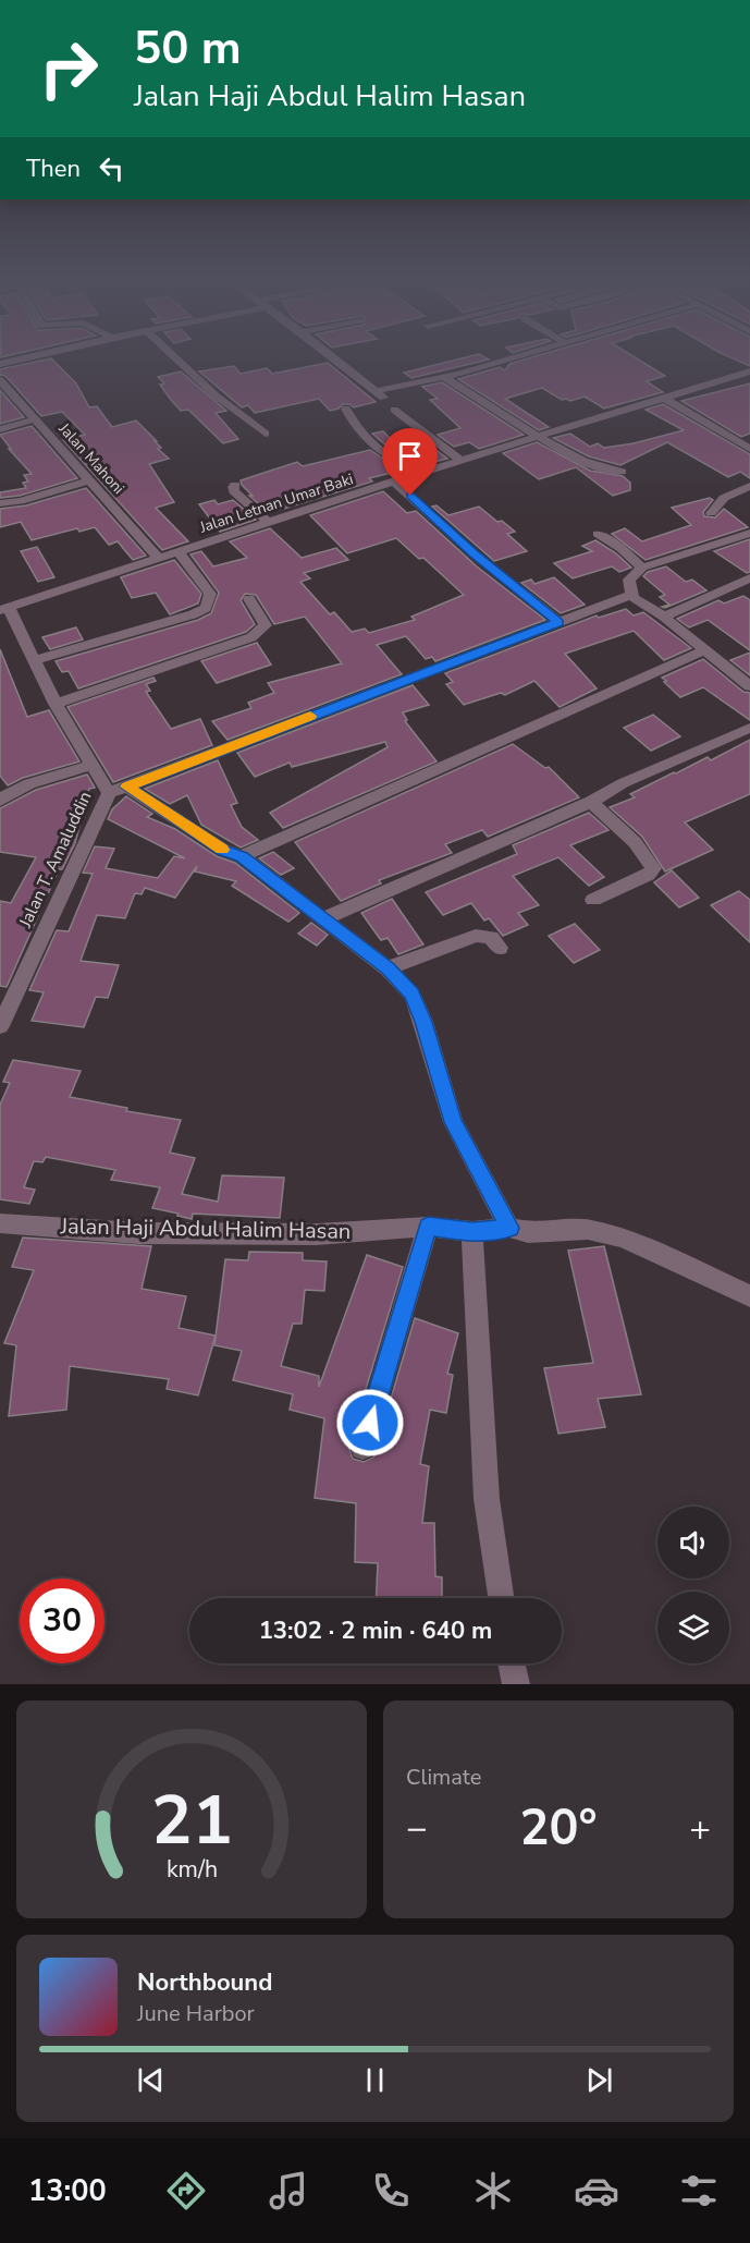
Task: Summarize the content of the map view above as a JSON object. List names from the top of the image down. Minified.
{"streets":{"street":["Jalan Mahoni","Jalan Letnan Umar Baki","Jalan T. Amaluddin","Jalan Haji Abdul Halim Hasan"]},"crossings":[["Jalan Mahoni","Jalan Letnan Umar Baki"],["Jalan Letnan Umar Baki","Jalan T. Amaluddin"]],"page":{"turn":["50 m","Jalan Haji Abdul Halim Hasan"],"then":"Then","limit":"30","trip":"13:02 · 2 min · 640 m","tile":"Climate","heat":["−","20°","+"],"song":["Northbound","June Harbor"],"tabs":"13:00","gauge":["21","km/h"]}}
